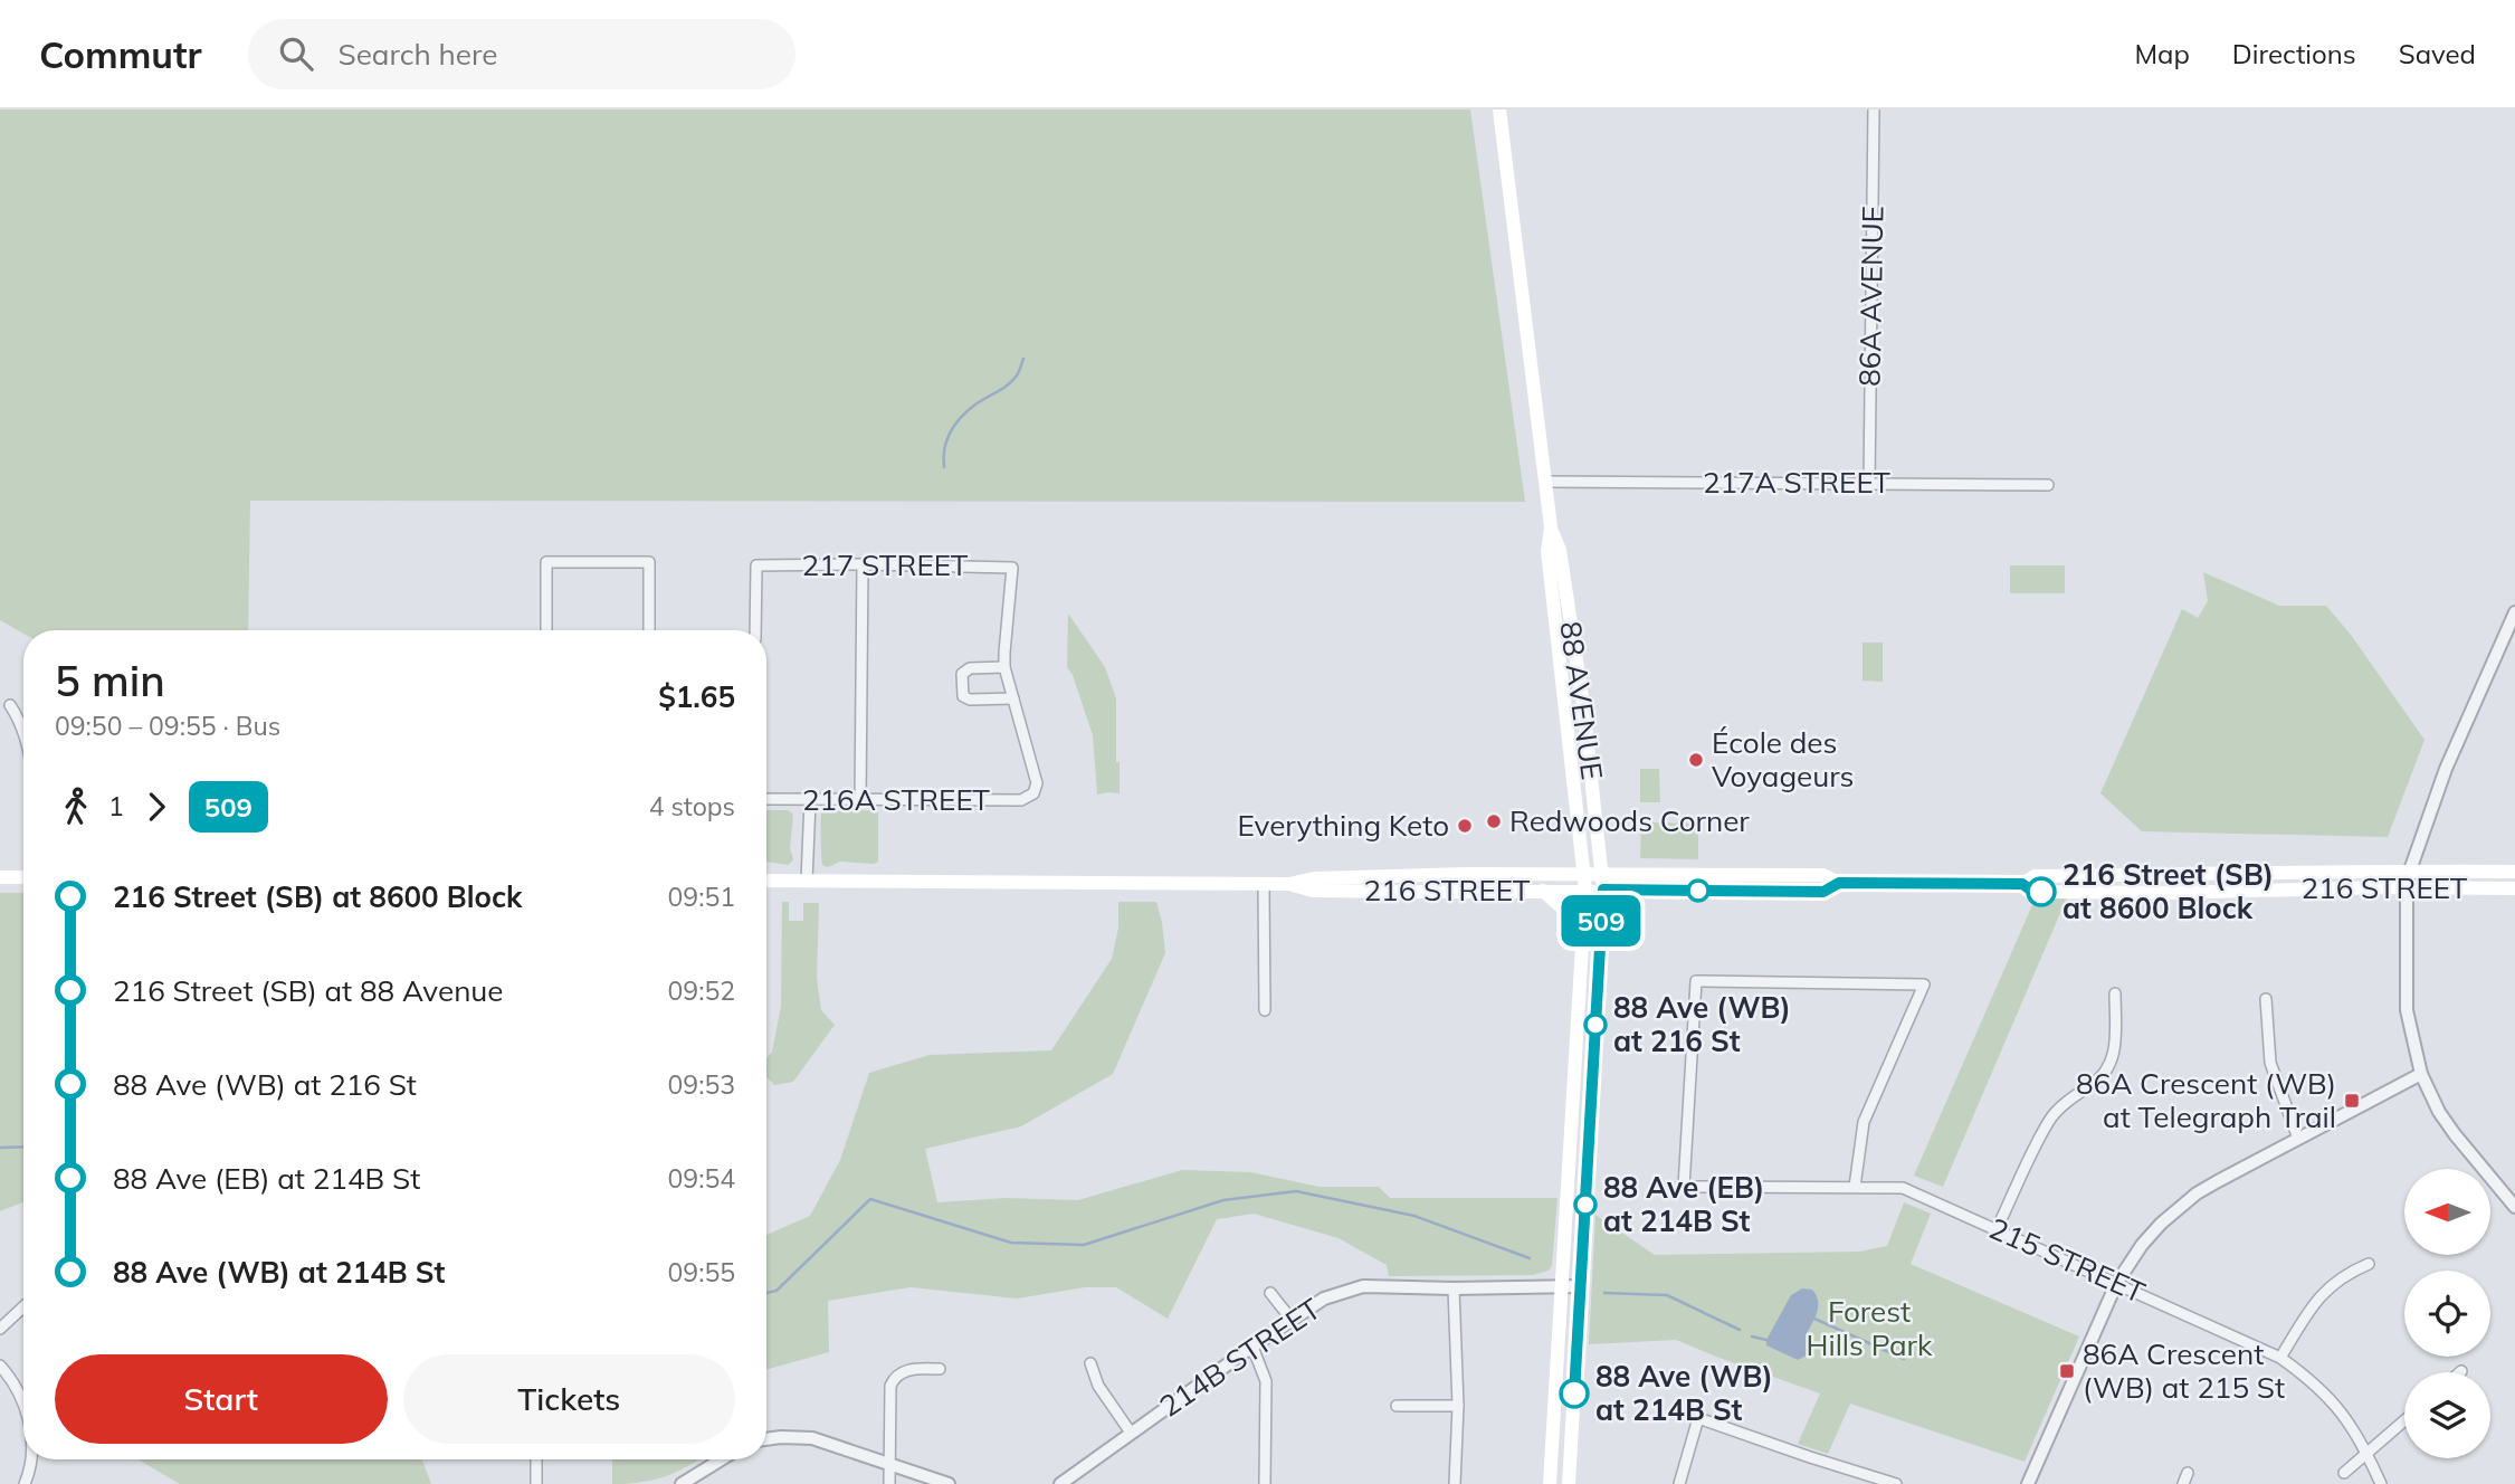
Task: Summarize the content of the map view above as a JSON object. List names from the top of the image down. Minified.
{"streets":{"main road":["88 AVENUE","216 STREET"],"street":["86A AVENUE","217A STREET","217 STREET","216A STREET","215 STREET","214B STREET"]},"crossings":[["86A AVENUE","217A STREET"],["217A STREET","88 AVENUE"],["88 AVENUE","216 STREET"],["88 AVENUE","214B STREET"]],"parks":["Forest Hills Park"],"places":{"other":["École des Voyageurs","Redwoods Corner","Everything Keto","216 Street (SB) at 8600 Block","88 Ave (WB) at 216 St","88 Ave (EB) at 214B St","88 Ave (WB) at 214B St"],"transit":["86A Crescent (WB) at Telegraph Trail","86A Crescent (WB) at 215 St"]},"lines":["bus line 509"],"north":"left","page":{"header":"Commutr","search":"Search here","nav":["Map","Directions","Saved"],"on_map":"509","heading":["5 min","09:50 – 09:55 · Bus","$1.65"],"legs":["1","509","4 stops"],"list":[{"name":"216 Street (SB) at 8600 Block","value":"09:51"},{"name":"216 Street (SB) at 88 Avenue","value":"09:52"},{"name":"88 Ave (WB) at 216 St","value":"09:53"},{"name":"88 Ave (EB) at 214B St","value":"09:54"},{"name":"88 Ave (WB) at 214B St","value":"09:55"}],"buttons":["Start","Tickets"]}}
